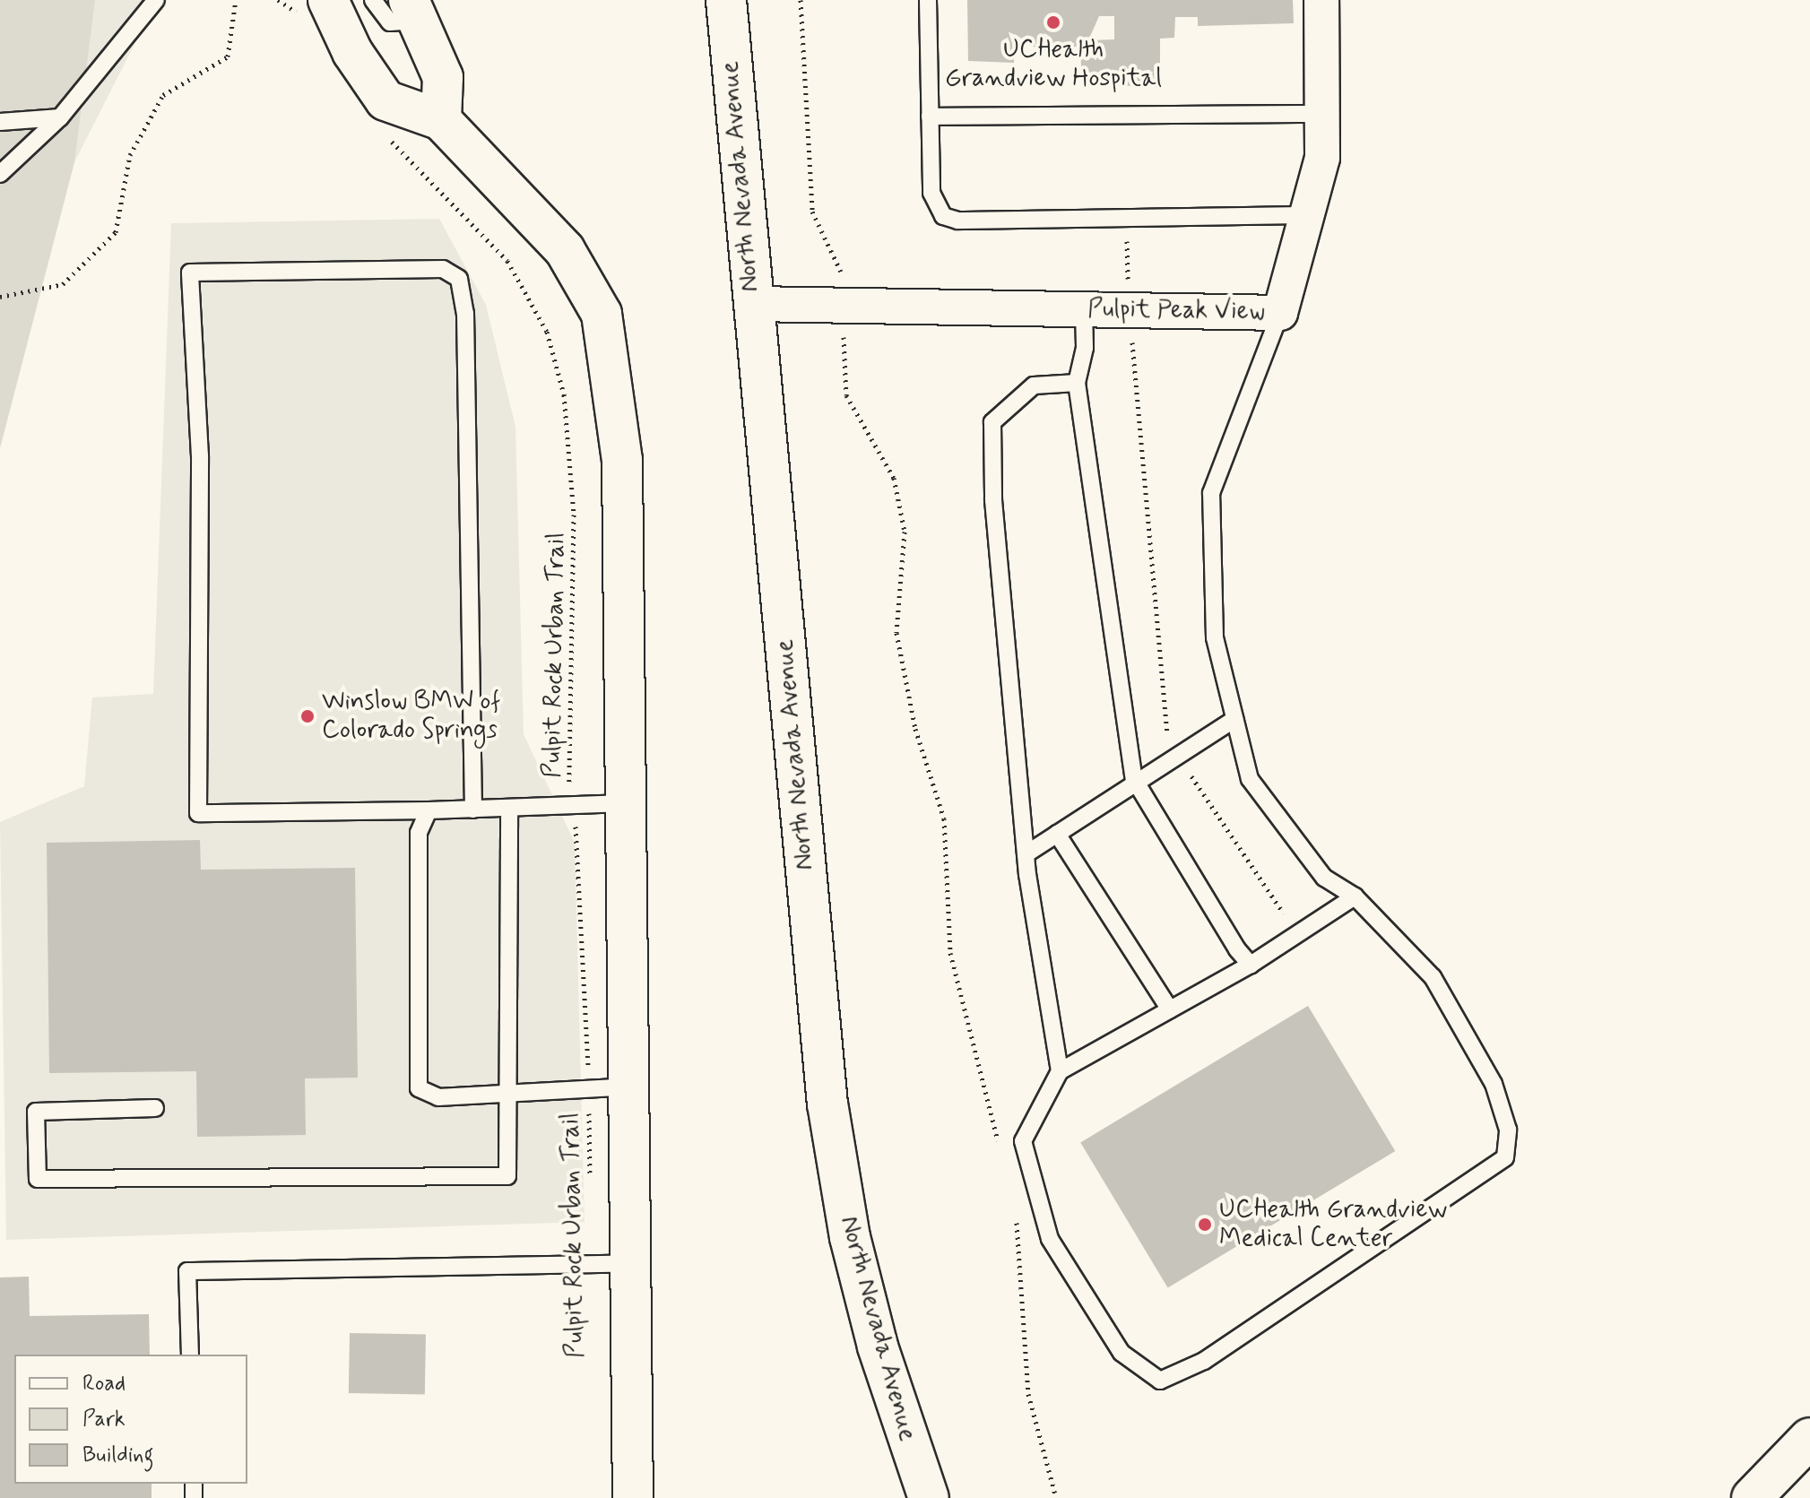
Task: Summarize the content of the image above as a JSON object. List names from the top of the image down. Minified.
{"streets":{"main road":["North Nevada Avenue"],"street":["Pulpit Peak View"],"path":["Pulpit Rock Urban Trail"]},"crossings":[["North Nevada Avenue","Pulpit Peak View"]],"places":["UCHealth Grandview Hospital","Winslow BMW of Colorado Springs","UCHealth Grandview Medical Center"],"legend":["Road","Park","Building"]}
